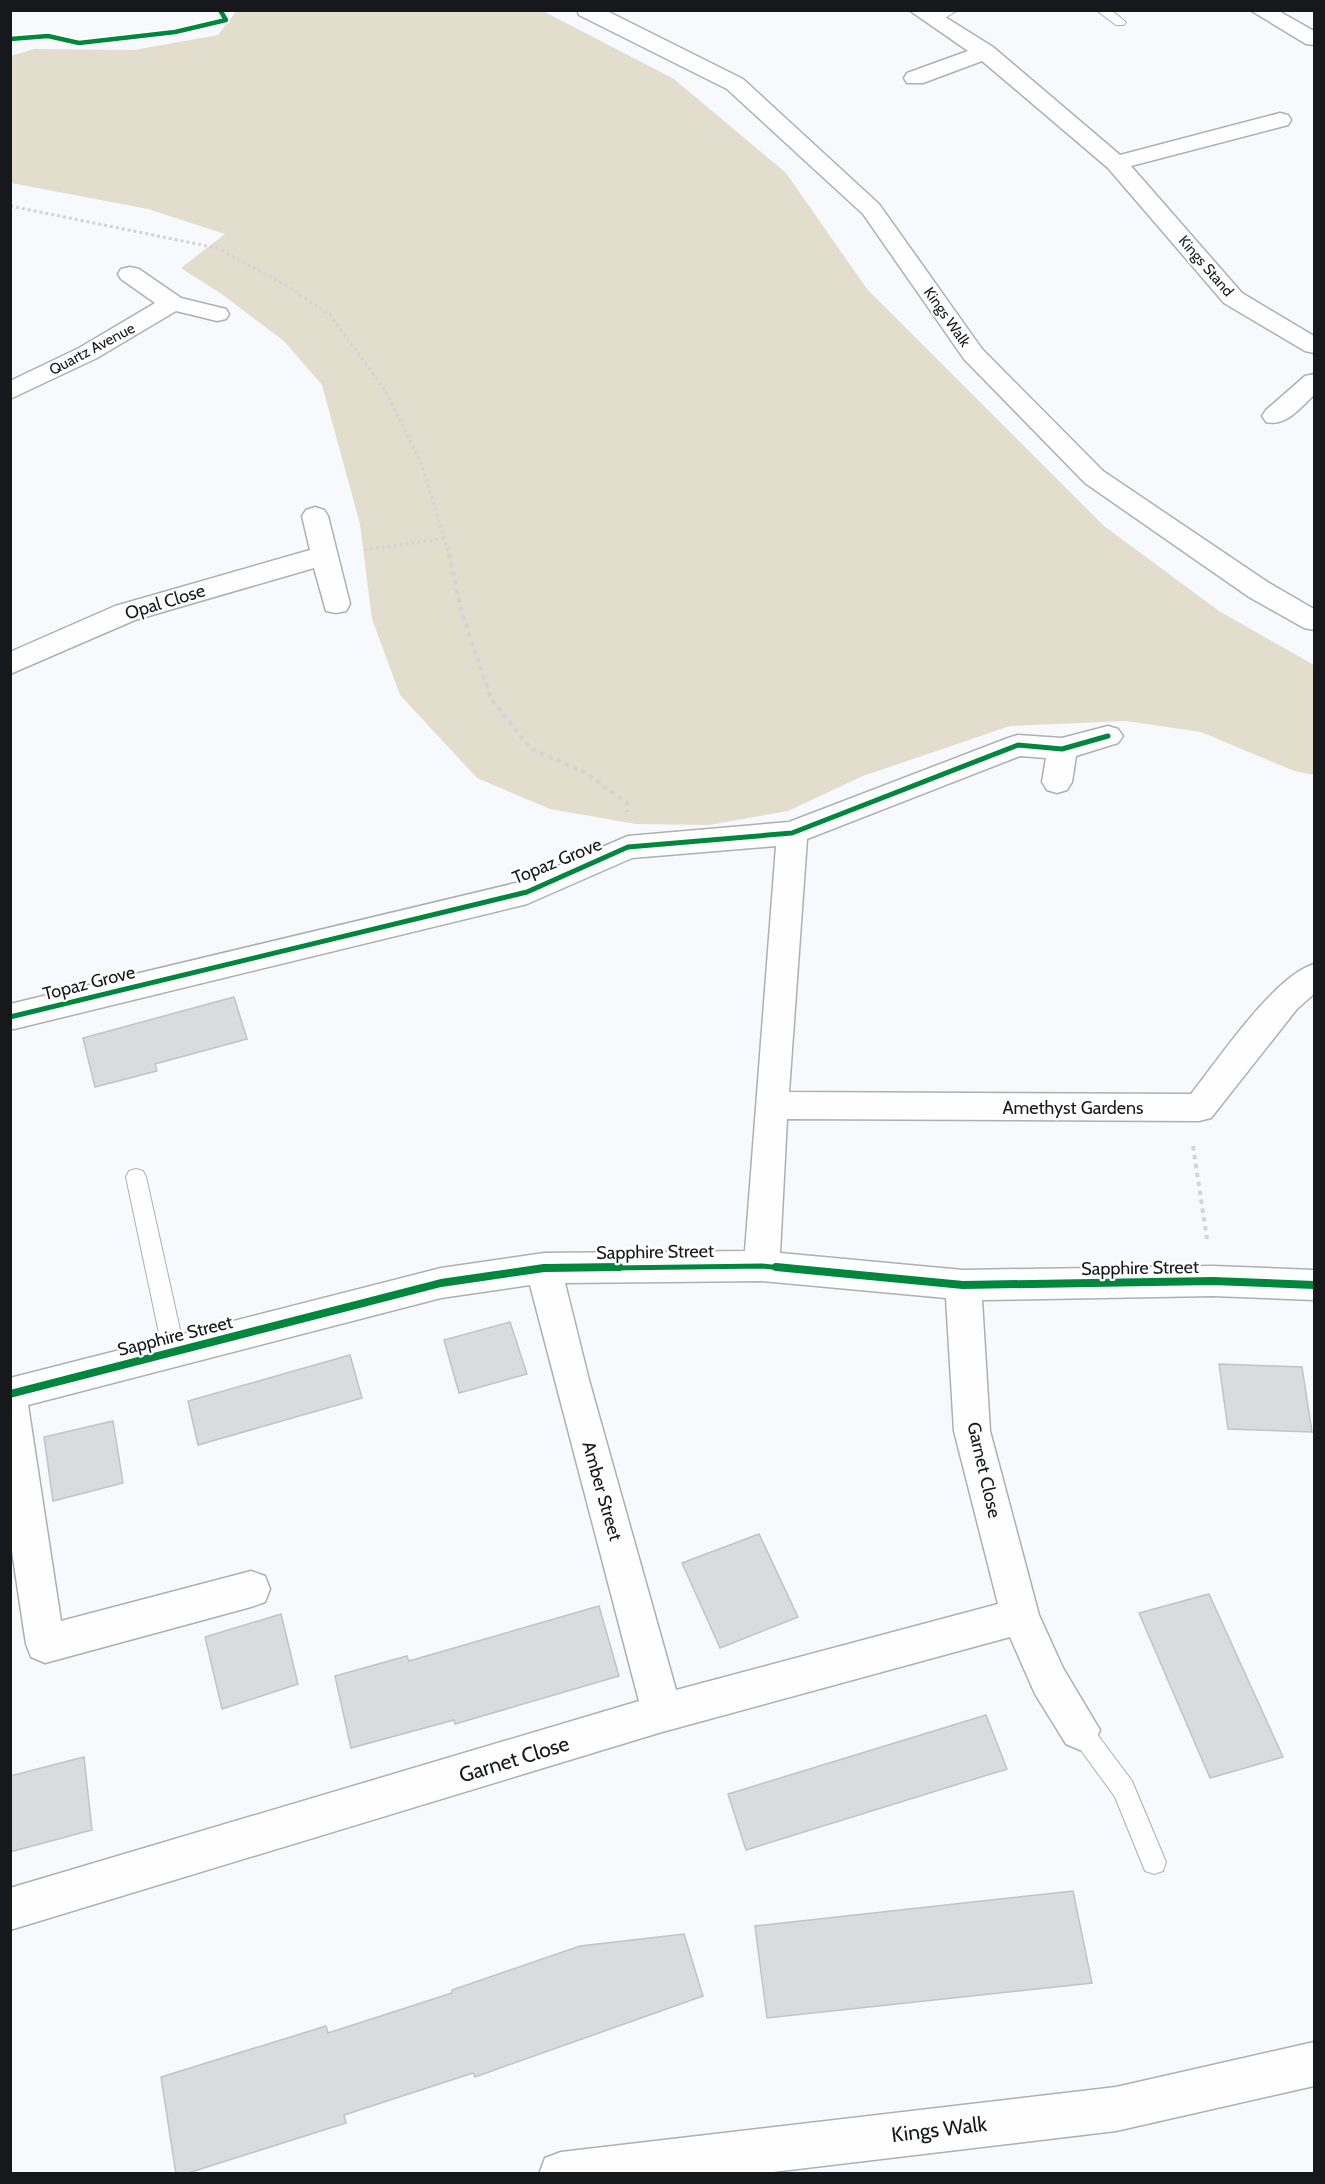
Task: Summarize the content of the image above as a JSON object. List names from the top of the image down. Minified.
{"streets":{"street":["Kings Stand","Kings Walk","Quartz Avenue","Opal Close","Topaz Grove","Amethyst Gardens","Sapphire Street","Garnet Close","Amber Street"]},"crossings":[["Sapphire Street","Garnet Close"],["Sapphire Street","Amber Street"],["Garnet Close","Amber Street"]]}
